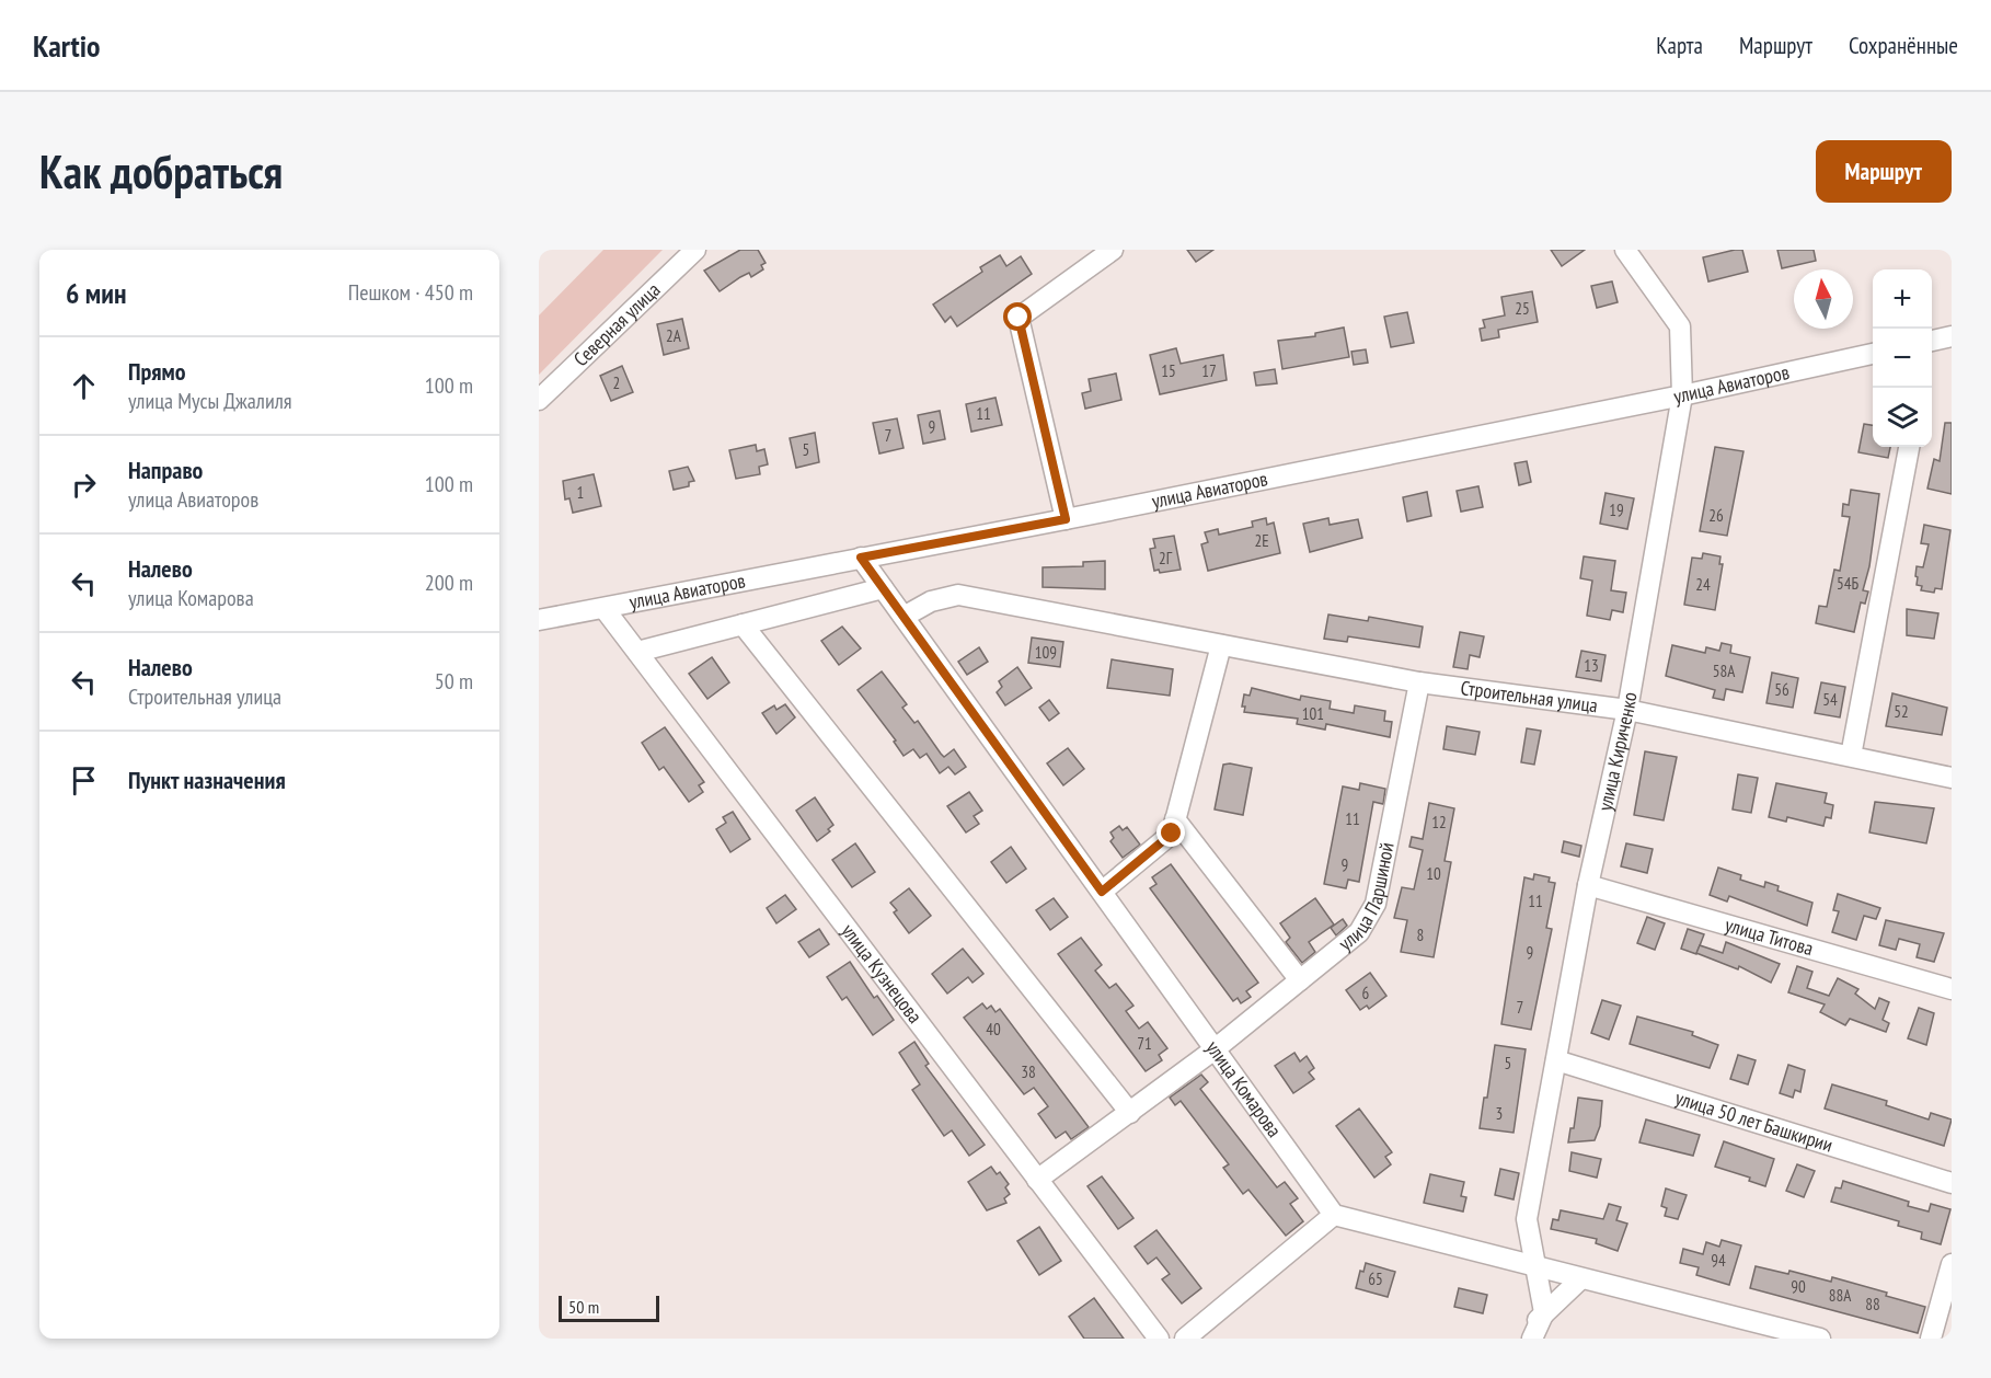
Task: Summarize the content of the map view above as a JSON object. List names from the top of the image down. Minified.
{"streets":{"street":["Северная улица","улица Авиаторов","Строительная улица","улица Кириченко","улица Паршиной","улица Титова","улица Кузнецова","улица Комарова","улица 50 лет Башкирии"]},"crossings":[["улица Авиаторов","улица Кириченко"],["улица Авиаторов","улица Кузнецова"],["улица Авиаторов","улица Комарова"],["Строительная улица","улица Кириченко"],["Строительная улица","улица Паршиной"],["Строительная улица","улица Комарова"],["улица Кириченко","улица Титова"],["улица Кириченко","улица 50 лет Башкирии"],["улица Паршиной","улица Кузнецова"],["улица Паршиной","улица Комарова"]],"house_numbers":["25","2А","15","17","2","11","9","7","5","1","19","26","2Е","2Г","54Б","24","109","13","58А","56","54","52","101","11","12","9","10","11","8","9","6","7","40","71","5","38","3","94","65","90","88А","88"],"scale_bar":"50 m","north":"top","page":{"header":"Kartio","nav":["Карта","Маршрут","Сохранённые"],"buttons":"Маршрут","title":"Как добраться","heading":["6 мин","Пешком · 450 m"],"map_buttons":["+","−"],"list":[["Прямо","улица Мусы Джалиля","100 m"],["Направо","улица Авиаторов","100 m"],["Налево","улица Комарова","200 m"],["Налево","Строительная улица","50 m"],"Пункт назначения"],"scale":"50 m"}}
